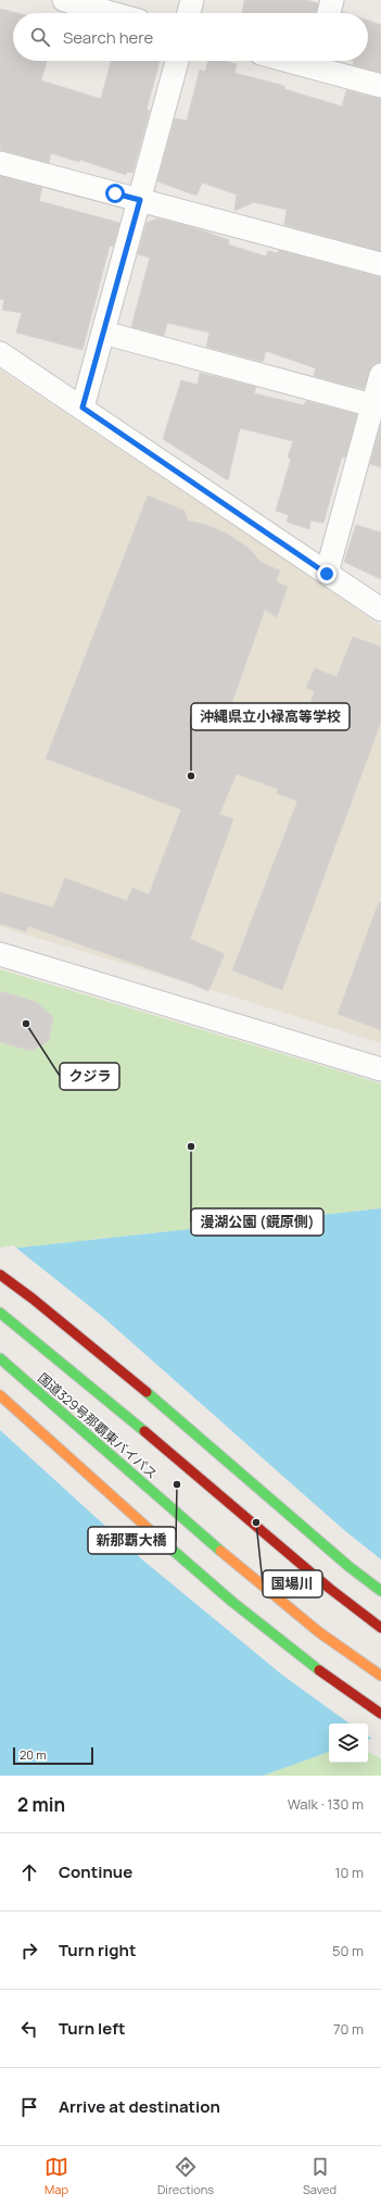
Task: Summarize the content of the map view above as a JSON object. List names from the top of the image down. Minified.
{"streets":{"highway":["国道329号那覇東バイパス"]},"places":["沖縄県立小禄高等学校","クジラ","漫湖公園 (鏡原側)","新那覇大橋","国場川"],"scale_bar":"20 m","page":{"search":"Search here","scale":"20 m","heading":["2 min","Walk · 130 m"],"list":[["Continue","10 m"],["Turn right","50 m"],["Turn left","70 m"],"Arrive at destination"],"nav":["Map","Directions","Saved"]}}
